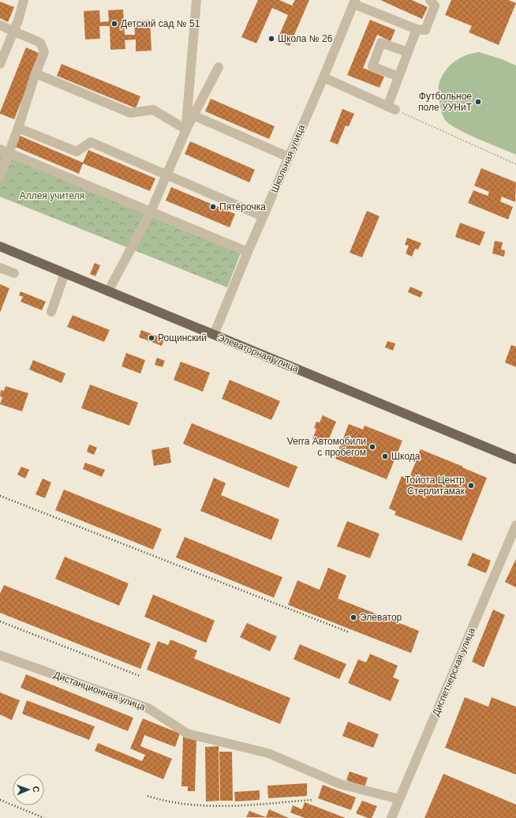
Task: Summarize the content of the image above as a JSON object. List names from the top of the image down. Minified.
{"streets":{"main road":["Элеваторная улица"],"street":["Школьная улица","Диспетчерская улица","Дистанционная улица"]},"crossings":[["Школьная улица","Элеваторная улица"],["Диспетчерская улица","Дистанционная улица"]],"parks":["Аллея учителя"],"places":["Детский сад № 51","Школа № 26","Футбольное поле УУНиТ","Пятёрочка","Рощинский","Verra Автомобили с пробегом","Шкода","Тойота Центр Стерлитамак","Элеватор"],"north":"right"}
